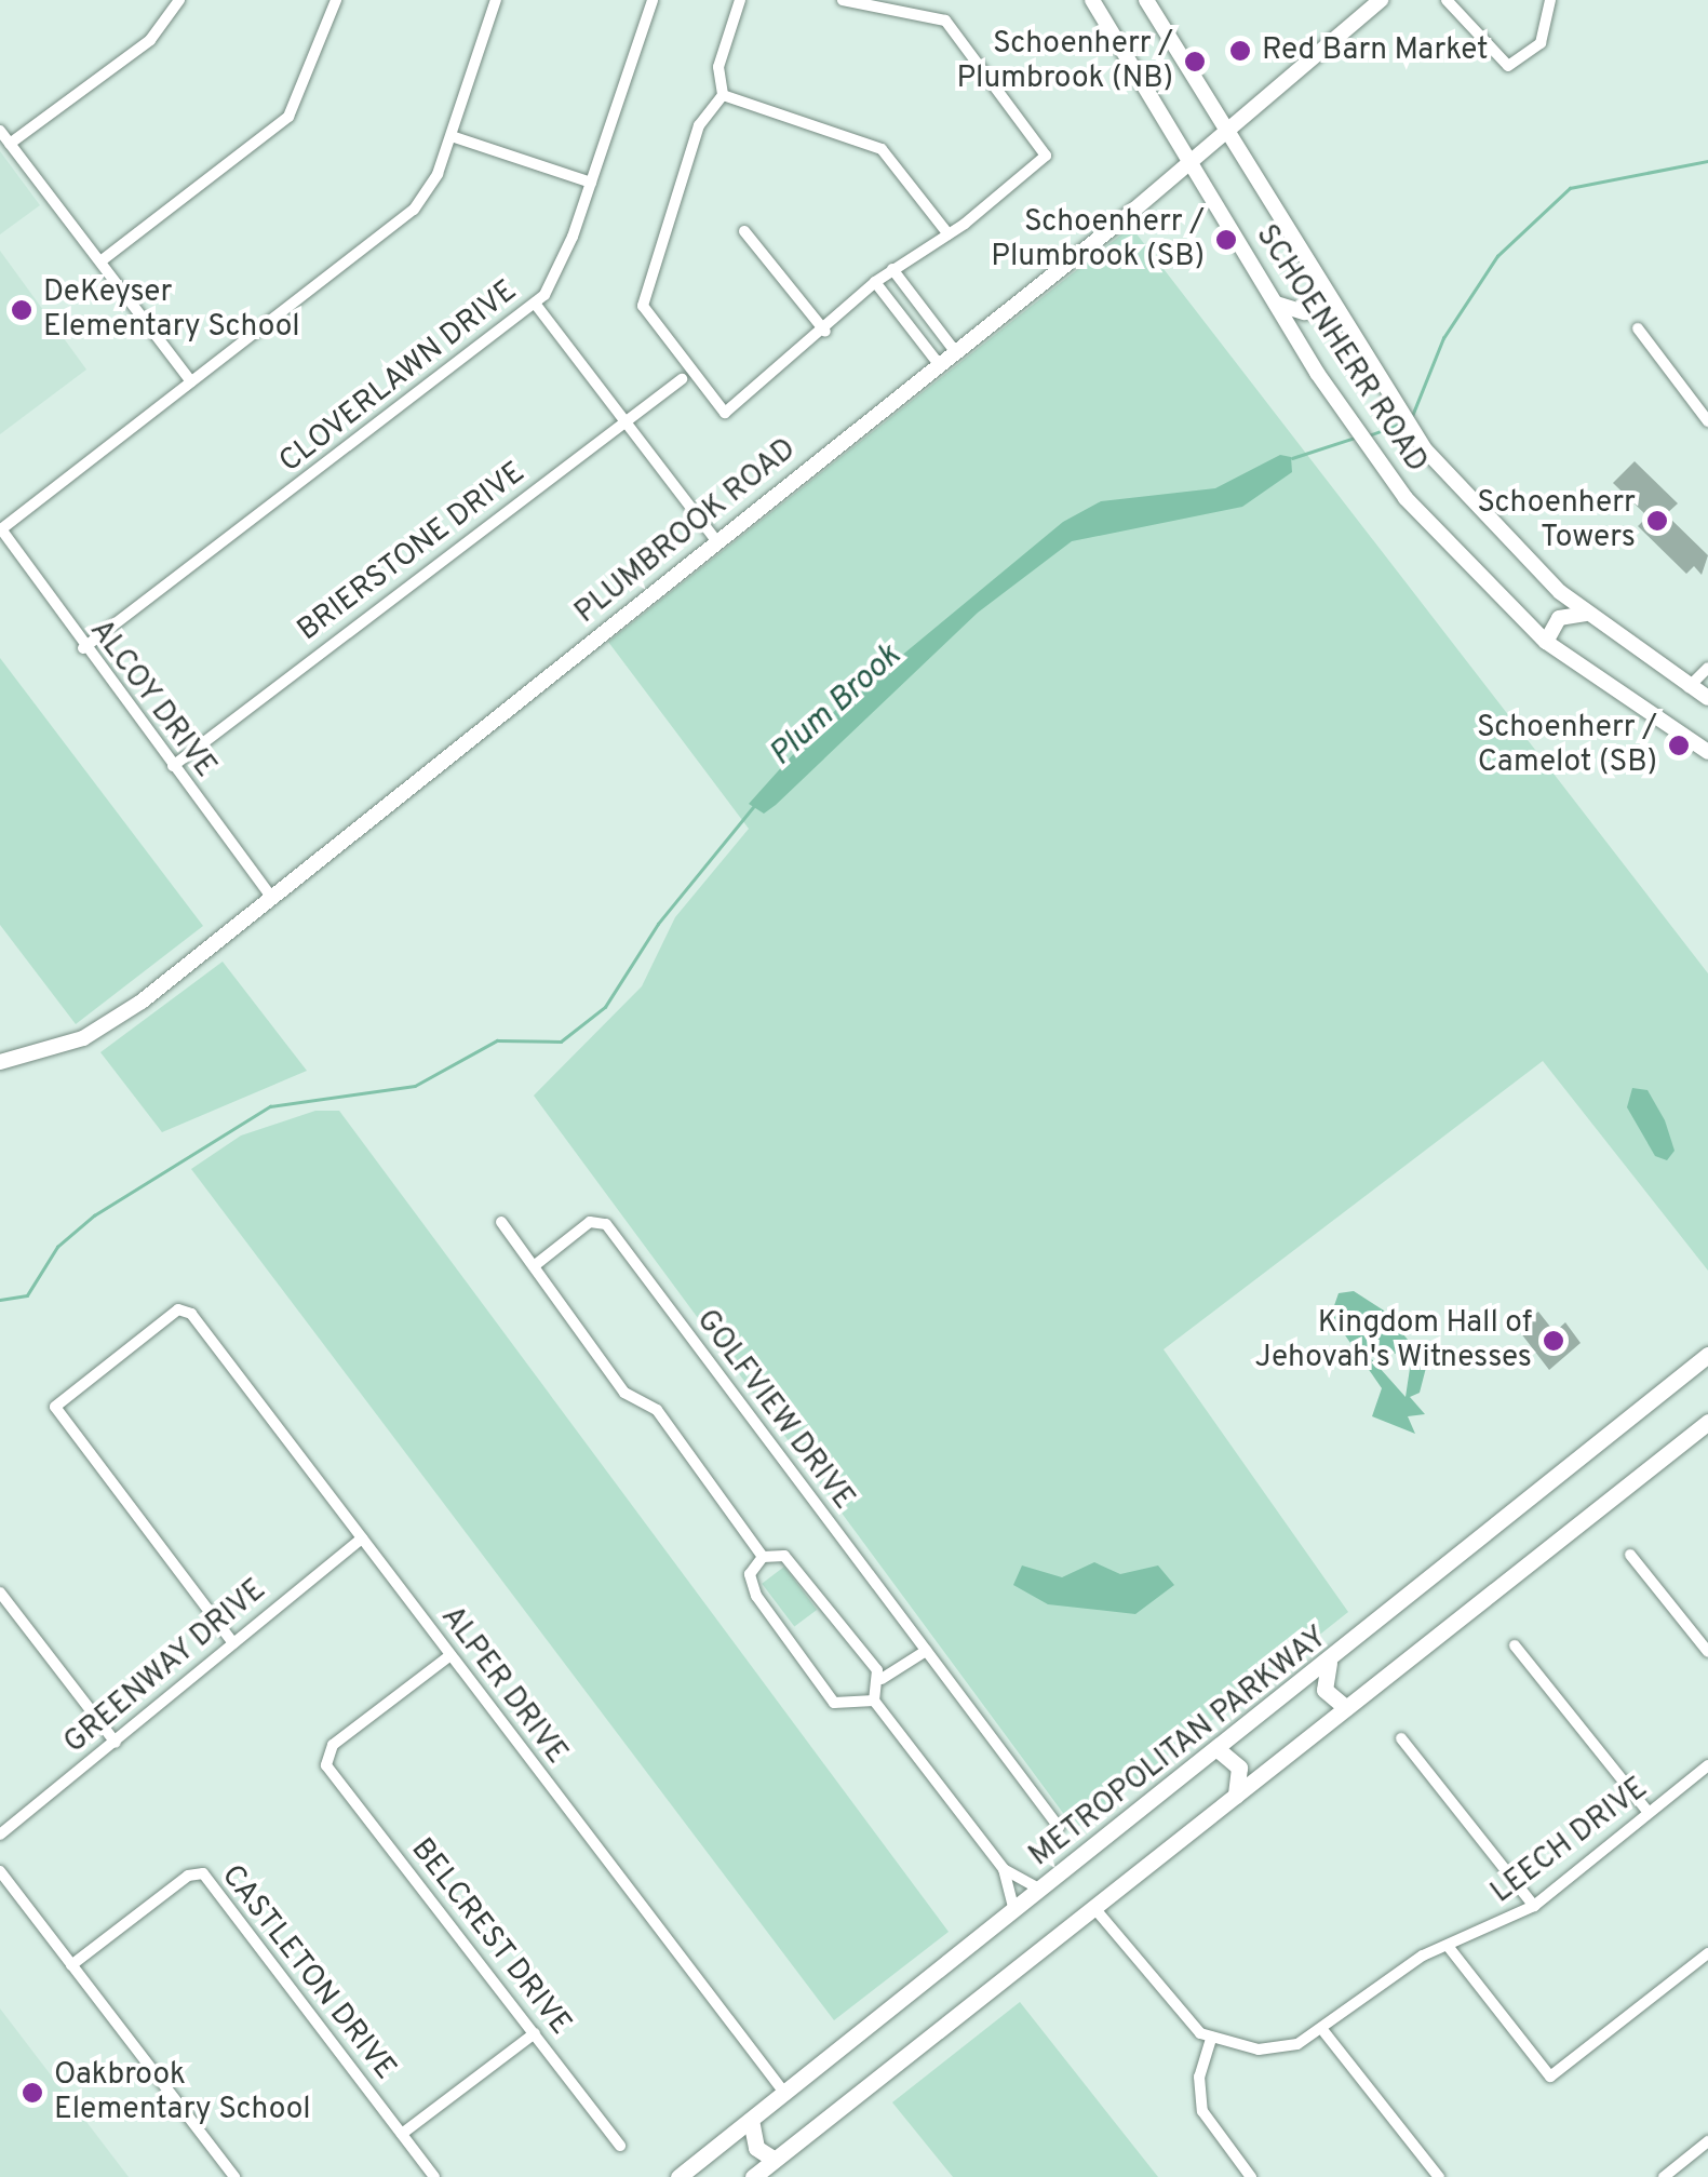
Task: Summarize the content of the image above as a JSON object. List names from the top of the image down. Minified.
{"streets":{"main road":["SCHOENHERR ROAD","PLUMBROOK ROAD","METROPOLITAN PARKWAY"],"street":["CLOVERLAWN DRIVE","BRIERSTONE DRIVE","ALCOY DRIVE","GOLFVIEW DRIVE","GREENWAY DRIVE","ALPER DRIVE","LEECH DRIVE","BELCREST DRIVE","CASTLETON DRIVE"]},"crossings":[["SCHOENHERR ROAD","PLUMBROOK ROAD"],["CLOVERLAWN DRIVE","ALCOY DRIVE"],["PLUMBROOK ROAD","ALCOY DRIVE"],["BRIERSTONE DRIVE","ALCOY DRIVE"],["GREENWAY DRIVE","ALPER DRIVE"],["ALPER DRIVE","METROPOLITAN PARKWAY"],["ALPER DRIVE","BELCREST DRIVE"]],"water":["Plum Brook"],"places":["Red Barn Market","Schoenherr / Plumbrook (NB)","Schoenherr / Plumbrook (SB)","DeKeyser Elementary School","Schoenherr Towers","Schoenherr / Camelot (SB)","Kingdom Hall of Jehovah's Witnesses","Oakbrook Elementary School"]}
